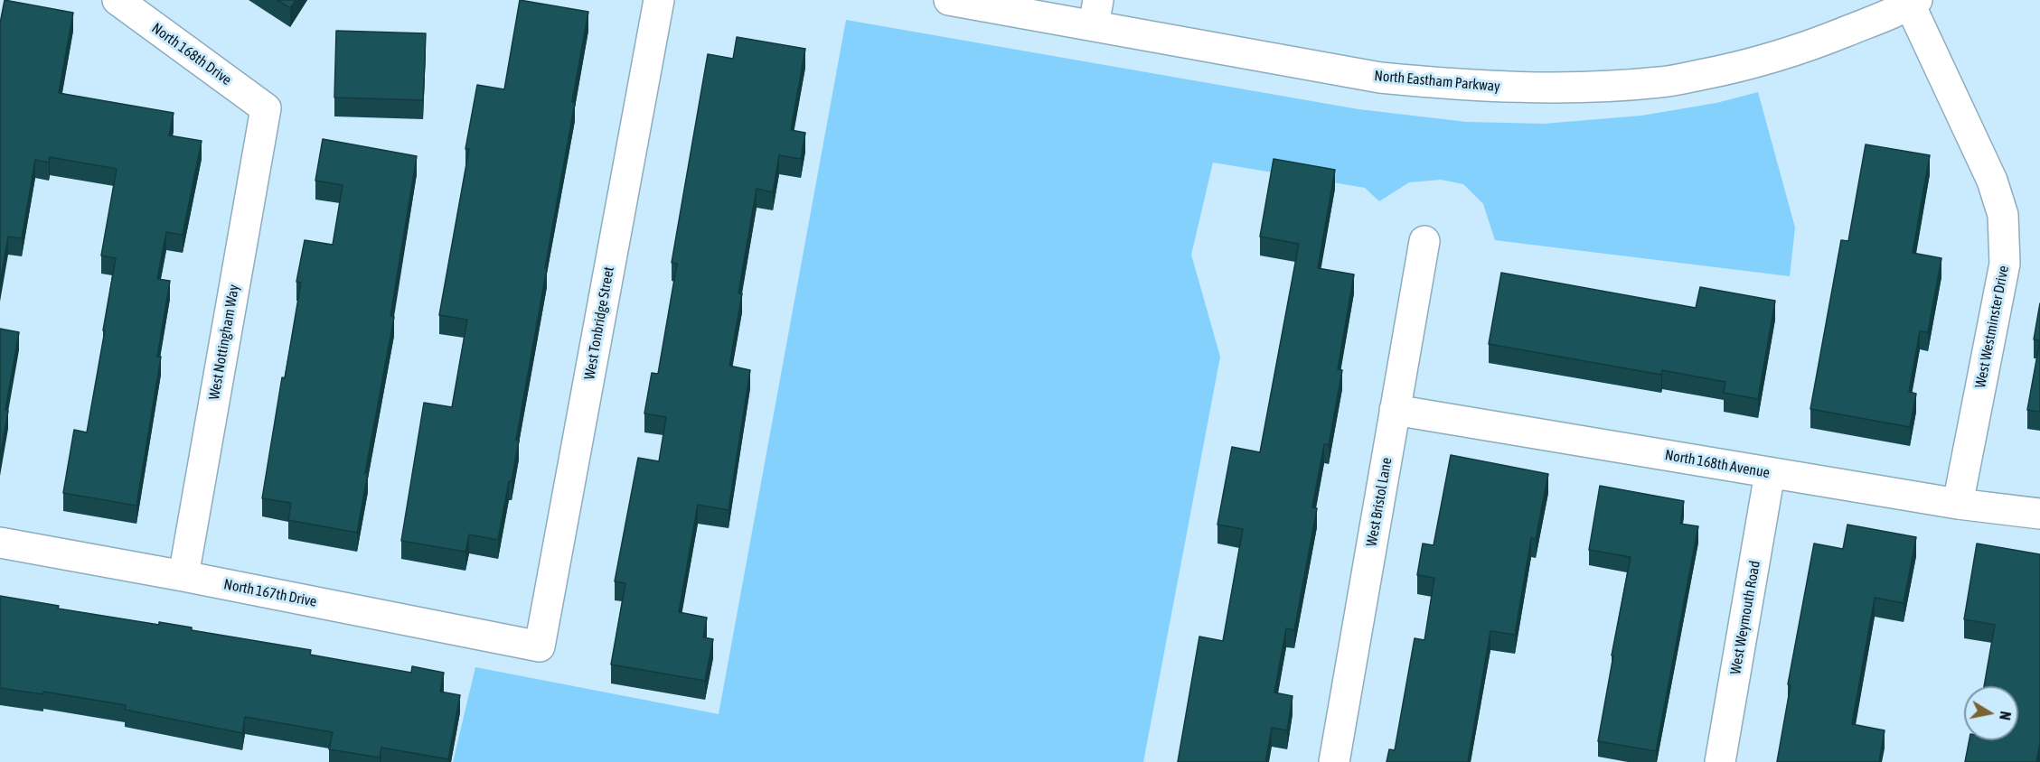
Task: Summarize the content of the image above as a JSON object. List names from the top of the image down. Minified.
{"streets":{"street":["North 168th Drive","North Eastham Parkway","West Tonbridge Street","West Westminster Drive","West Nottingham Way","North 168th Avenue","West Bristol Lane","North 167th Drive","West Weymouth Road"]},"crossings":[["North 168th Drive","West Nottingham Way"],["North Eastham Parkway","West Westminster Drive"],["West Tonbridge Street","North 167th Drive"],["West Westminster Drive","North 168th Avenue"],["West Nottingham Way","North 167th Drive"],["North 168th Avenue","West Bristol Lane"],["North 168th Avenue","West Weymouth Road"]],"north":"right"}
